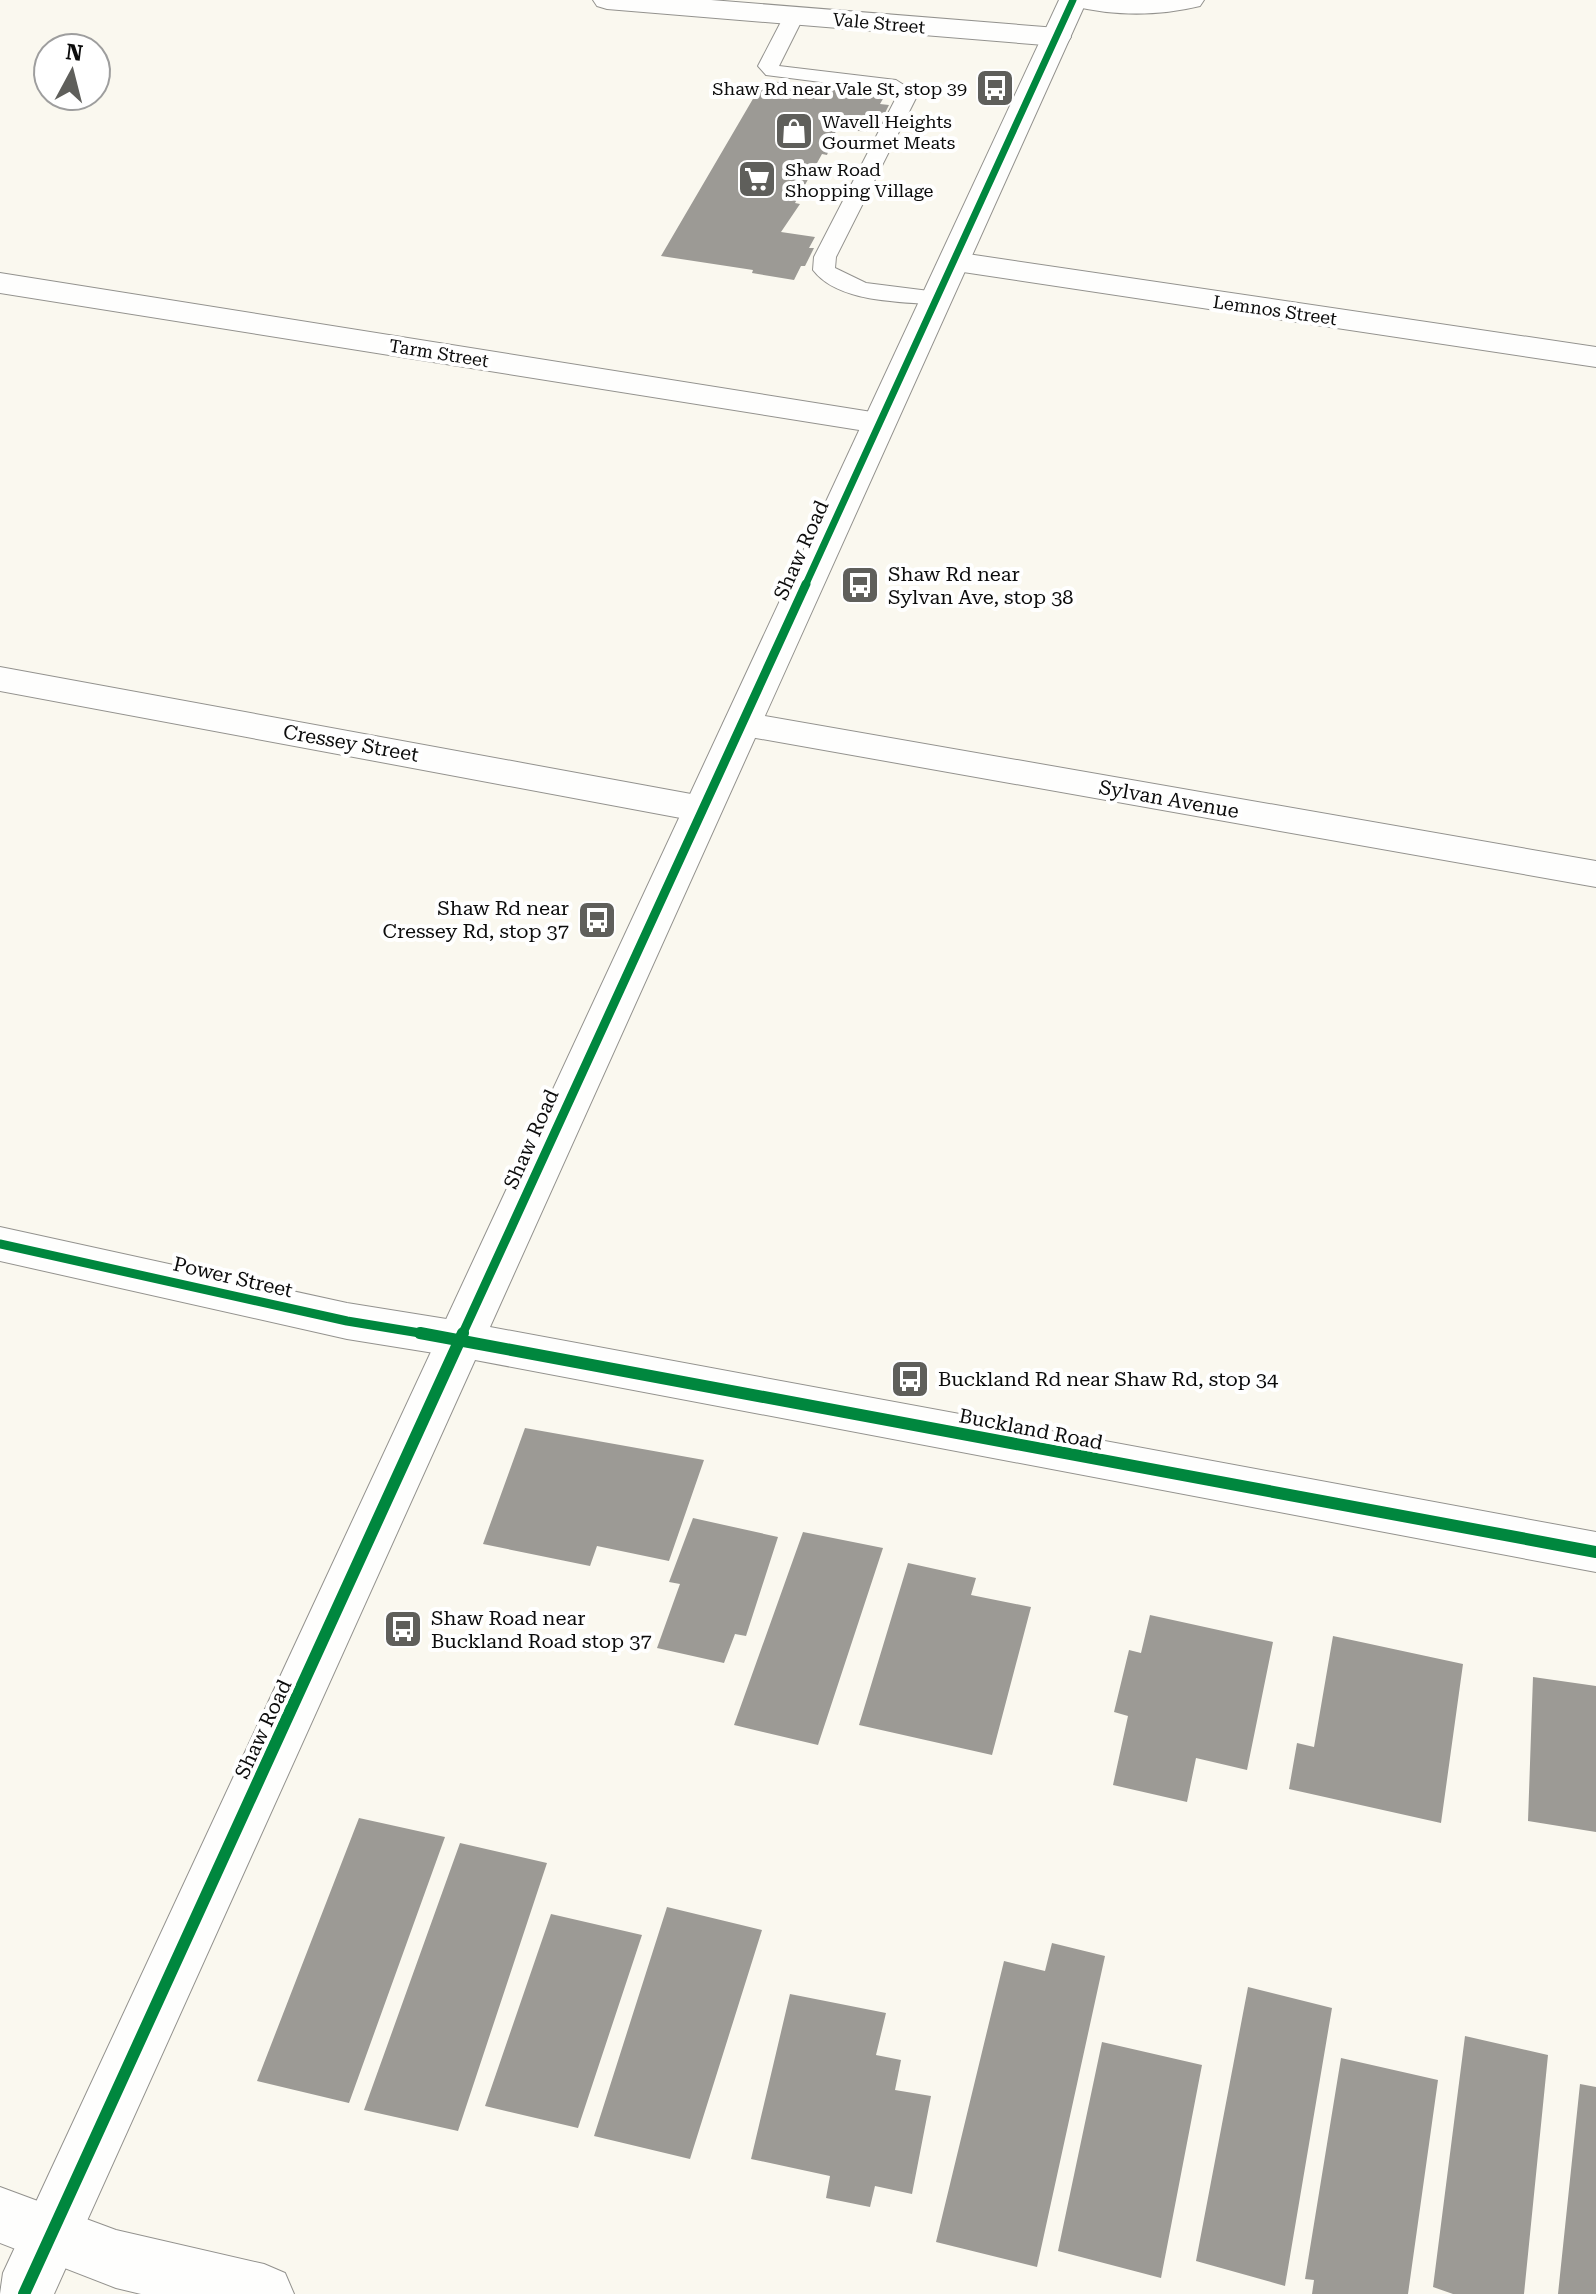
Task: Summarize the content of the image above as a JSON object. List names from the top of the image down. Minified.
{"streets":{"street":["Vale Street","Lemnos Street","Tarm Street","Shaw Road","Cressey Street","Sylvan Avenue","Power Street","Buckland Road"]},"crossings":[["Vale Street","Shaw Road"],["Lemnos Street","Shaw Road"],["Tarm Street","Shaw Road"],["Shaw Road","Cressey Street"],["Shaw Road","Sylvan Avenue"],["Shaw Road","Power Street"],["Shaw Road","Buckland Road"],["Power Street","Buckland Road"]],"places":{"bus stop":["Shaw Rd near Vale St, stop 39","Shaw Rd near Sylvan Ave, stop 38","Shaw Rd near Cressey Rd, stop 37","Buckland Rd near Shaw Rd, stop 34","Shaw Road near Buckland Road stop 37"],"shop":["Wavell Heights Gourmet Meats"],"supermarket":["Shaw Road Shopping Village"]},"north":"top"}
